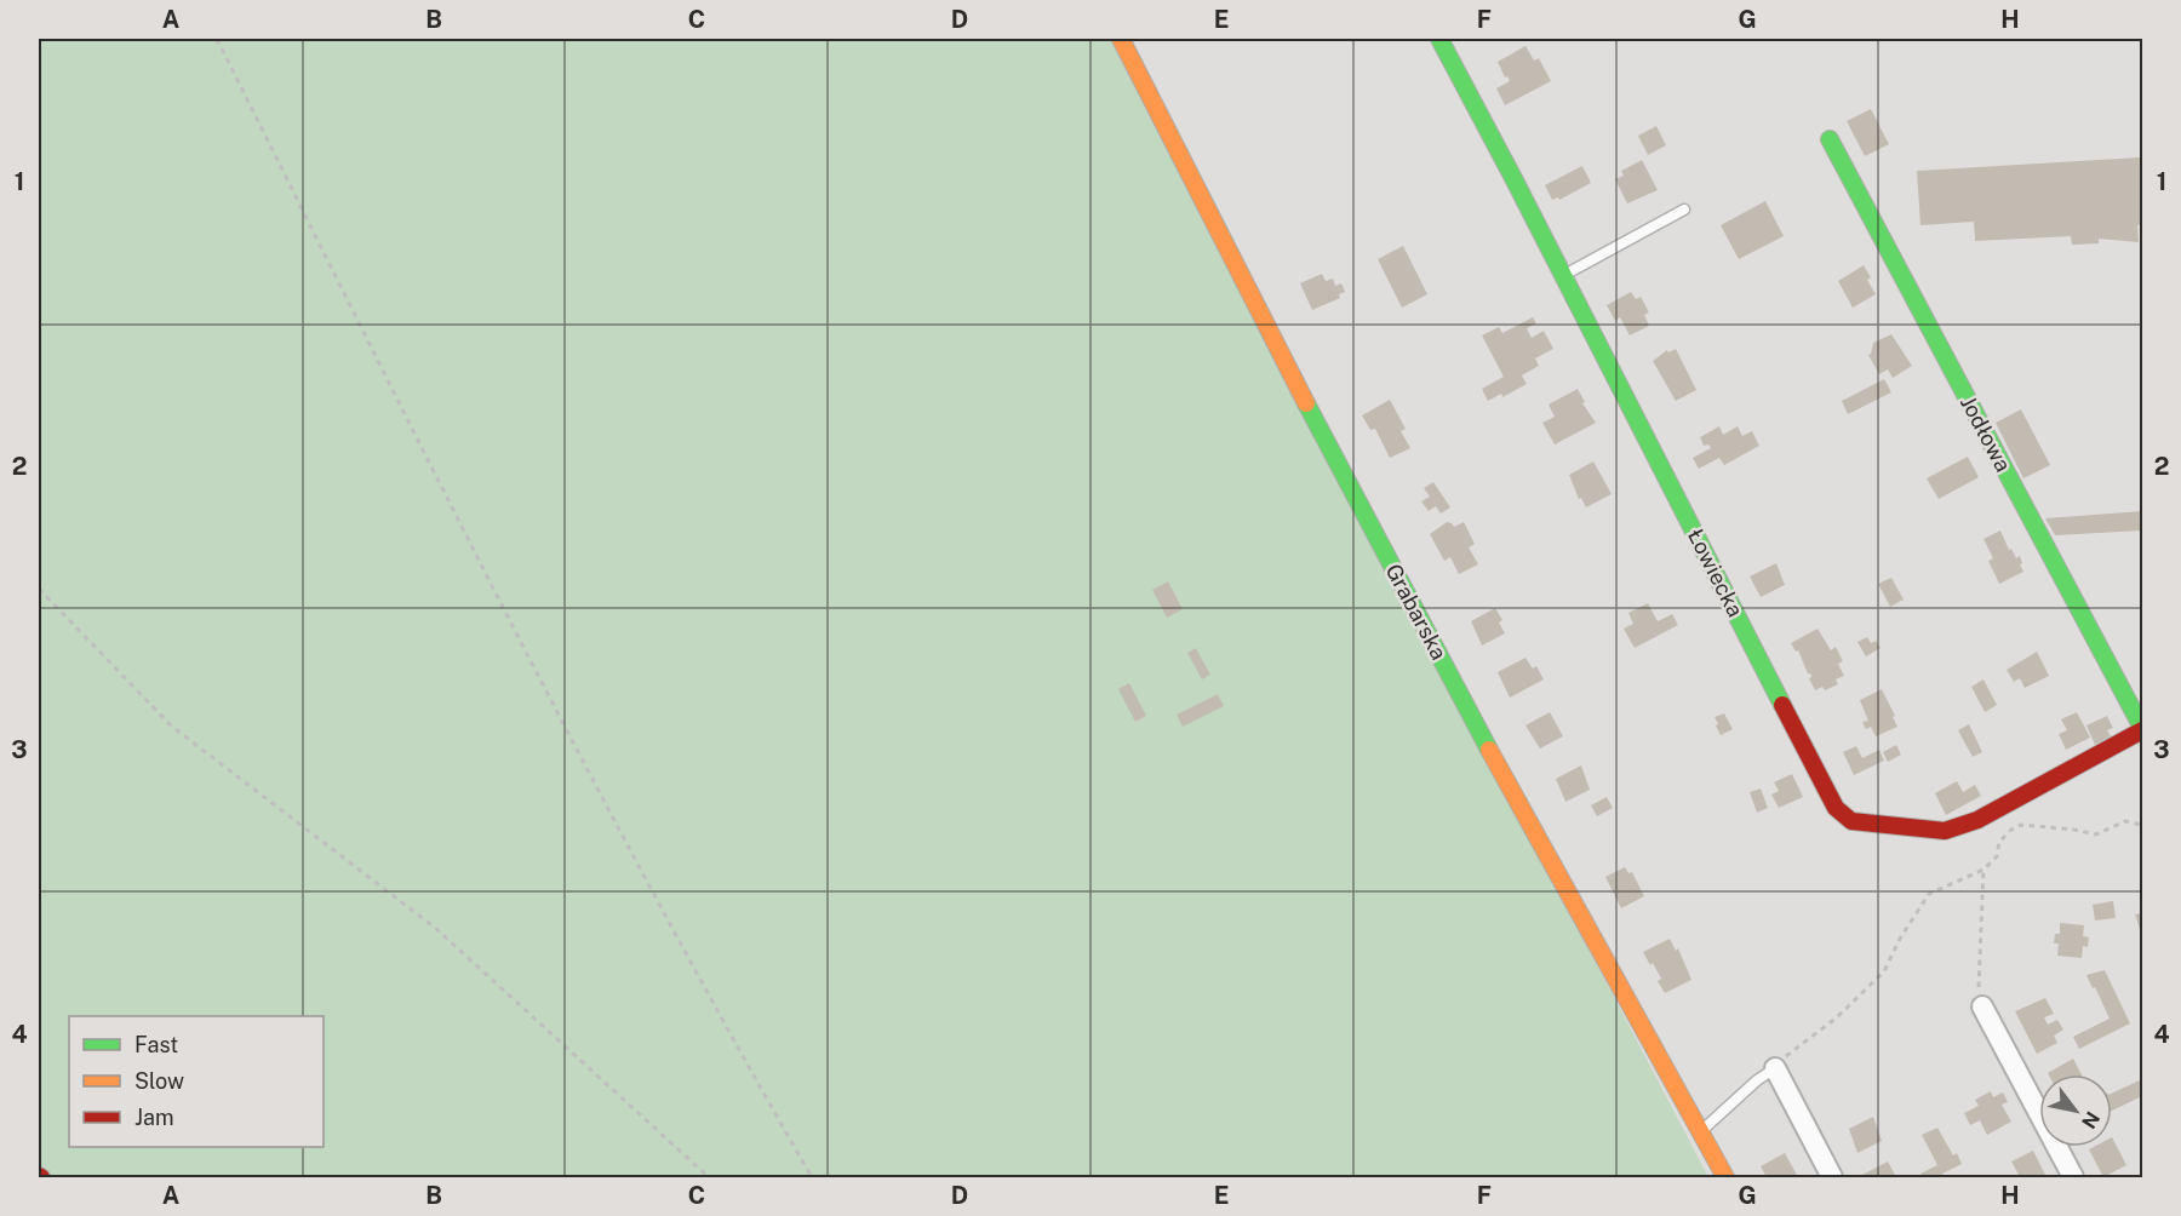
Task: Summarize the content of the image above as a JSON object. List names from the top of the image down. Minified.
{"streets":{"street":["Jodłowa","Łowiecka","Grabarska"]},"crossings":[["Jodłowa","Łowiecka"]],"legend":["Fast","Slow","Jam"],"north":"bottom right","grid":{"columns":["A","B","C","D","E","F","G","H"],"rows":["1","2","3","4"]}}
